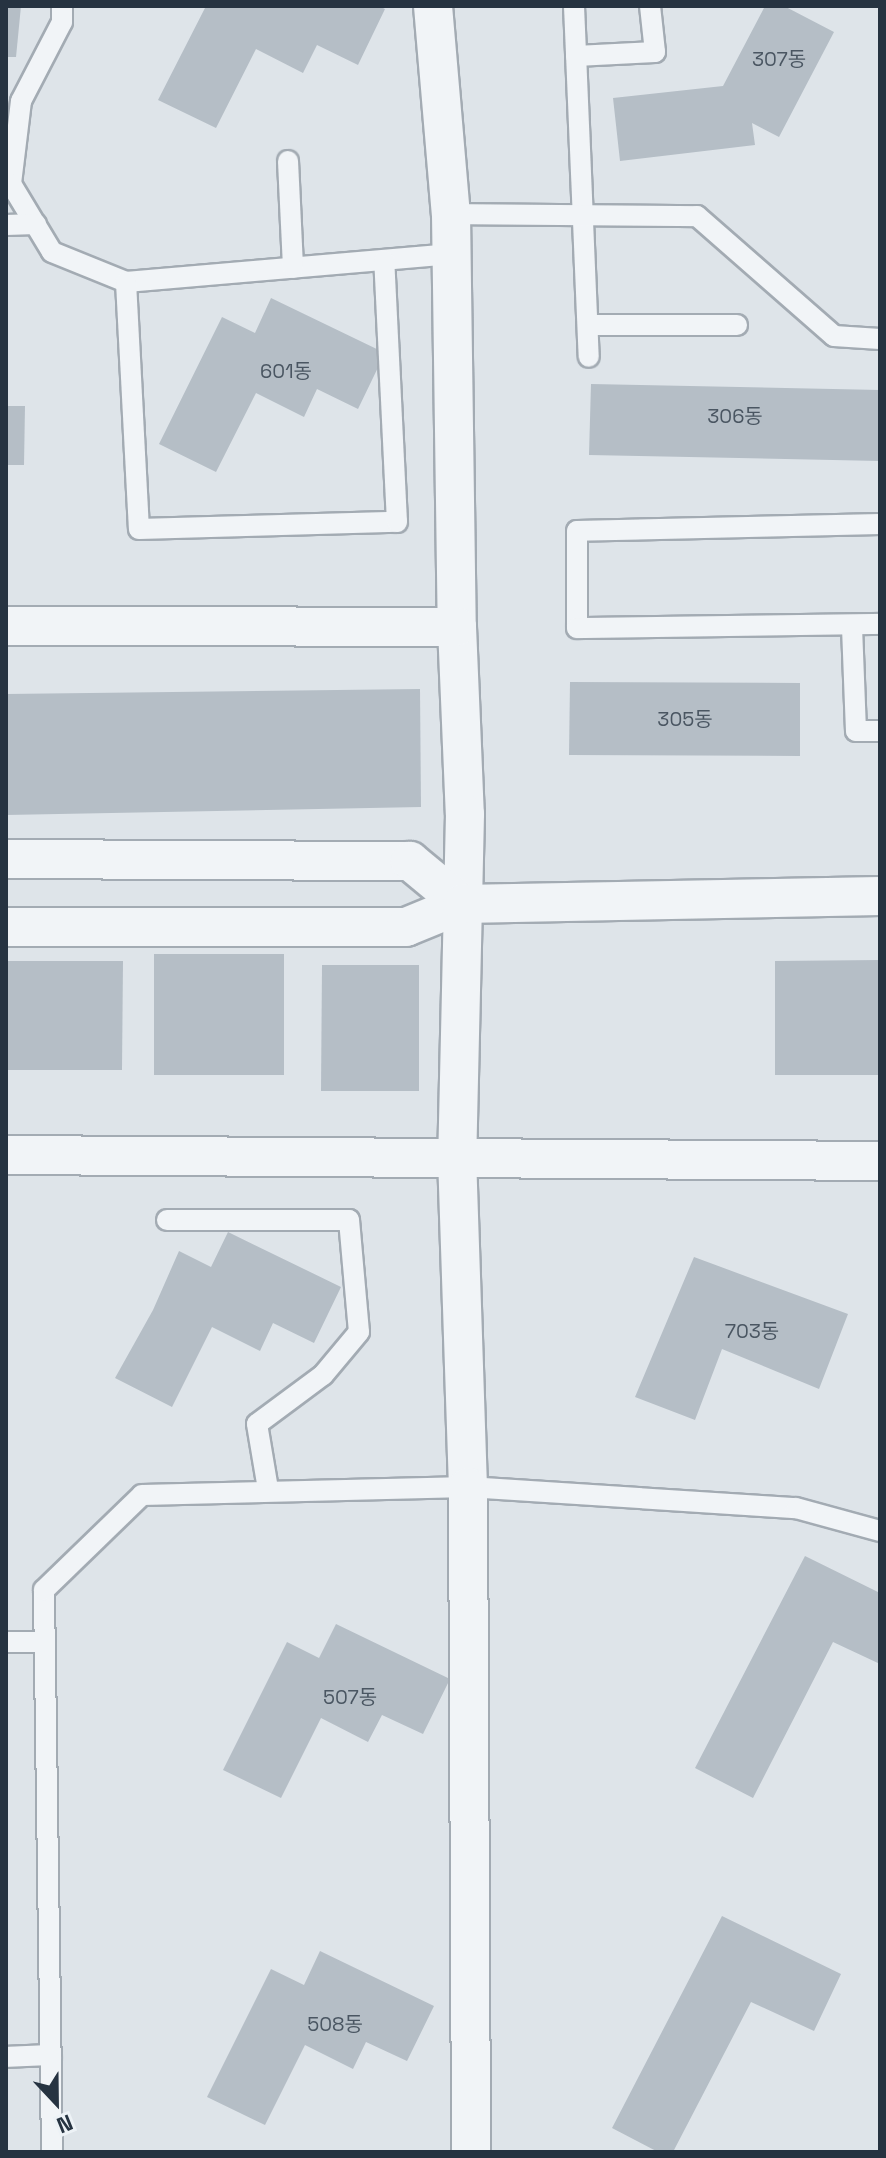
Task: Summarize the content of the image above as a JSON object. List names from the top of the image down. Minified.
{"house_numbers":["307동","601동","306동","305동","703동","507동","508동"],"north":"bottom"}
